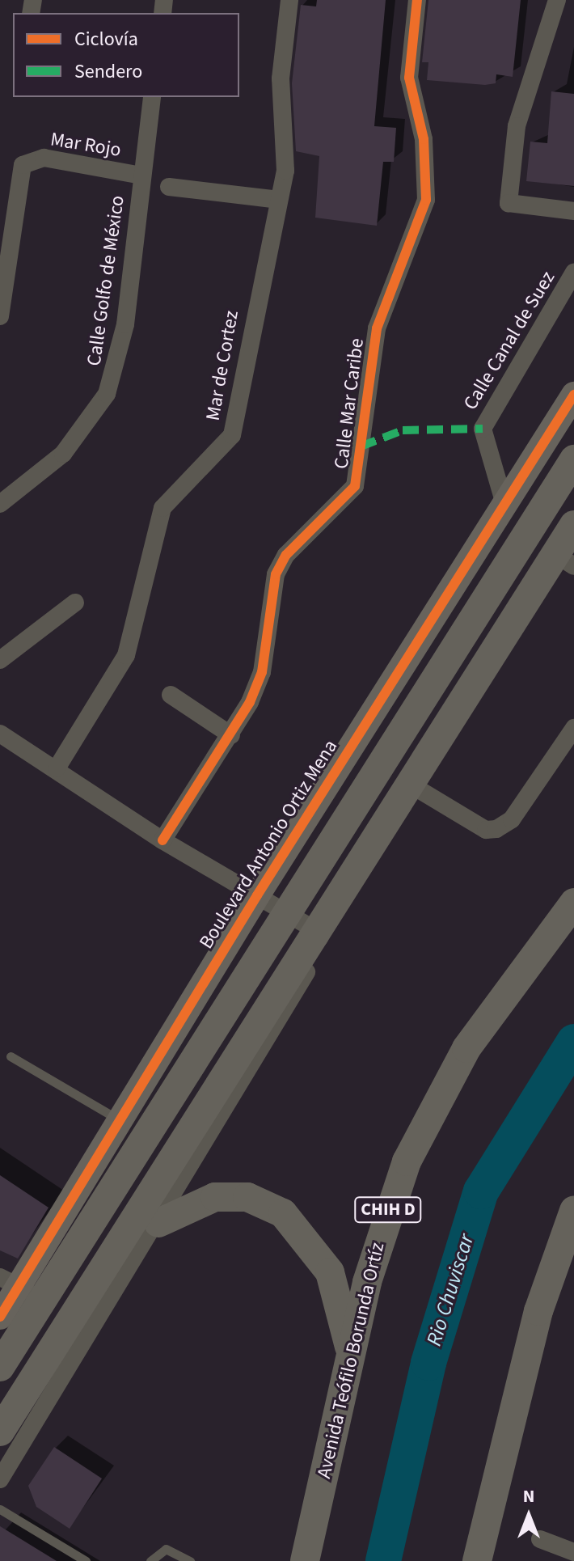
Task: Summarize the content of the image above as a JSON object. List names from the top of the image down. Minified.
{"streets":{"main road":["Boulevard Antonio Ortiz Mena","CHIH D","Avenida Teófilo Borunda Ortíz"],"street":["Mar Rojo","Calle Golfo de México","Calle Canal de Suez","Mar de Cortez","Calle Mar Caribe"]},"crossings":[["Mar Rojo","Calle Golfo de México"],["Calle Canal de Suez","Boulevard Antonio Ortiz Mena"]],"water":["Rio Chuviscar"],"legend":["Ciclovía","Sendero"],"north":"top"}
